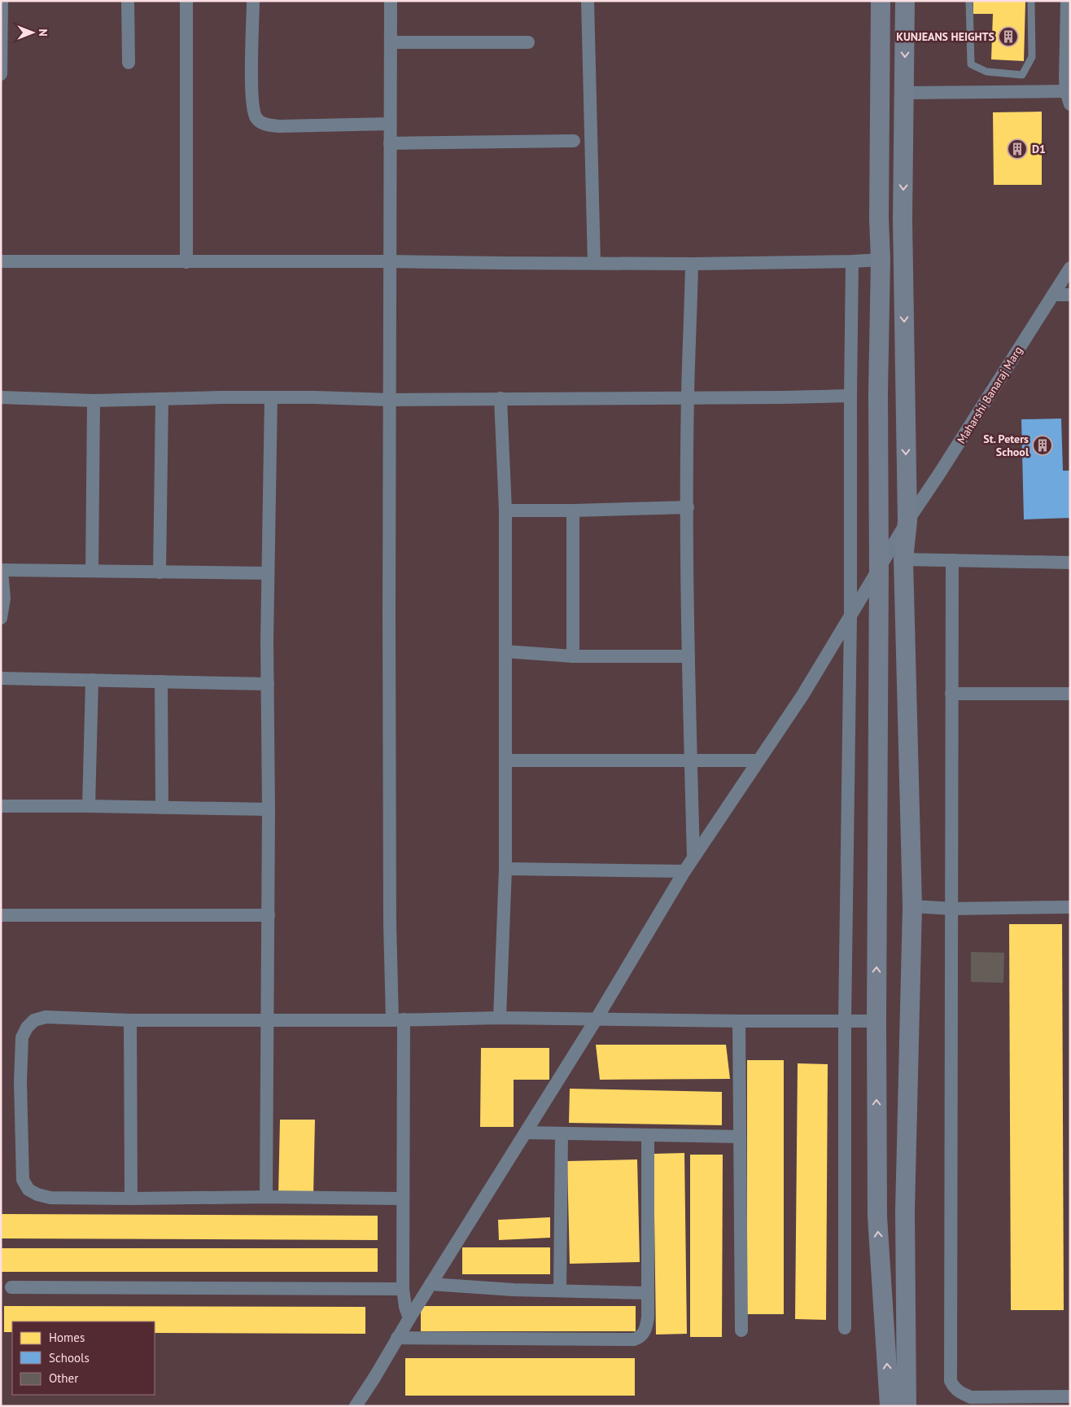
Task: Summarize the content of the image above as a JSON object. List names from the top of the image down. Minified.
{"streets":{"street":["Maharshi Banaraj Marg"]},"places":{"building":["KUNJEANS HEIGHTS","D1","St. Peters School"]},"legend":["Homes","Schools","Other"],"north":"right"}
